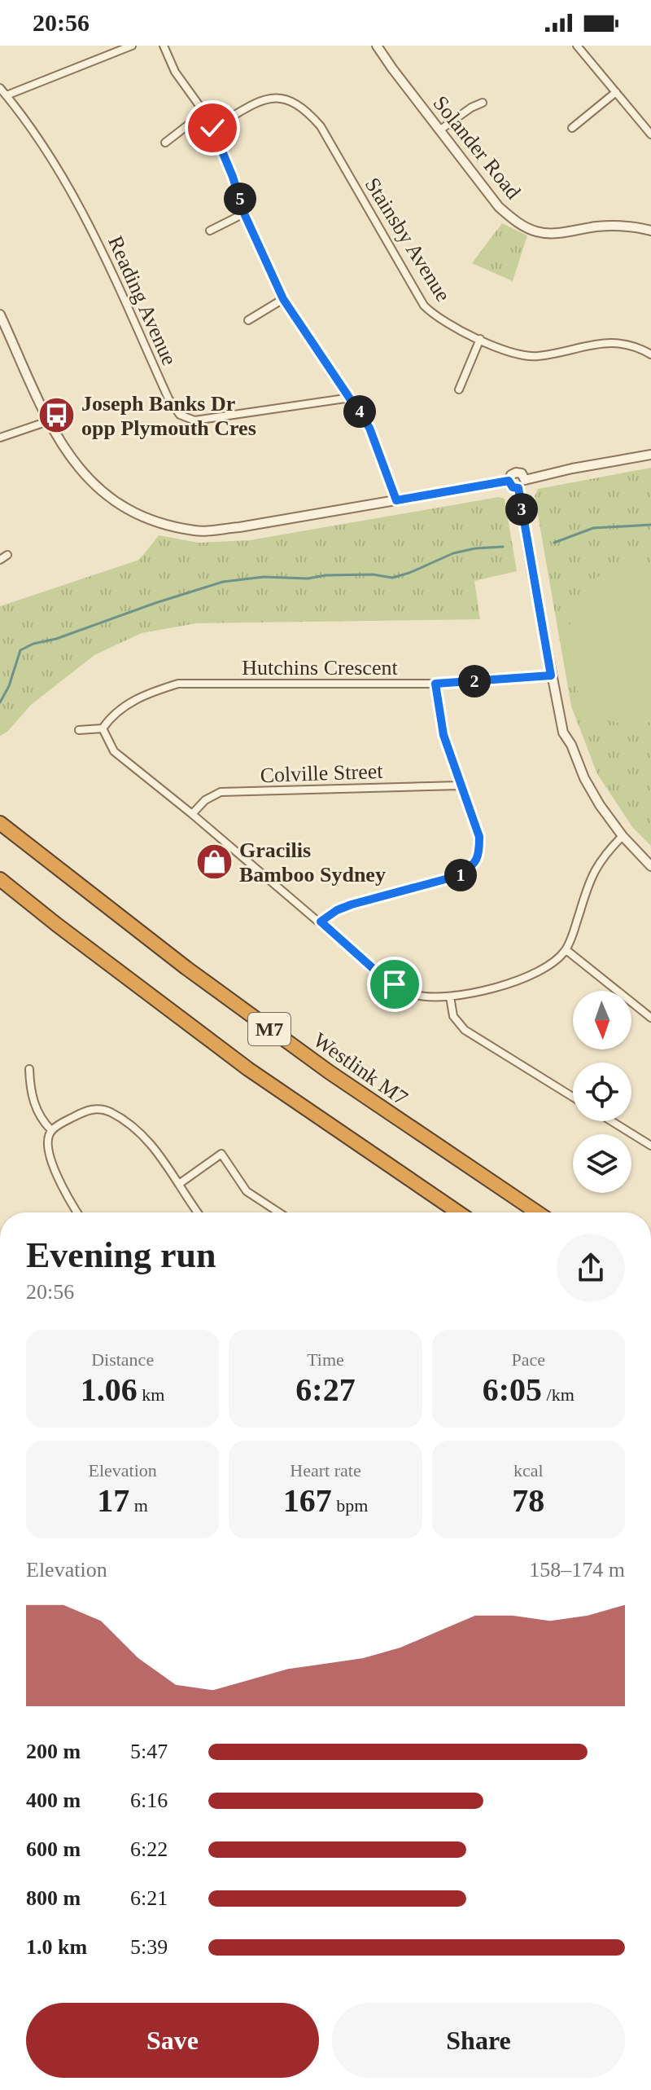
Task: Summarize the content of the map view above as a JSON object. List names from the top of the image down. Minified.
{"streets":{"highway":["M7","Westlink M7"],"street":["Solander Road","Stainsby Avenue","Reading Avenue","Hutchins Crescent","Colville Street"]},"places":{"bus stop":["Joseph Banks Dr opp Plymouth Cres"],"shop":["Gracilis Bamboo Sydney"]},"north":"bottom","page":{"status":"20:56","pins":["5","4","3","2","1"],"heading":["Evening run","20:56"],"stats":[["Distance","1.06 km"],["Time","6:27"],["Pace","6:05 /km"],["Elevation","17 m"],["Heart rate","167 bpm"],["kcal","78"]],"chart":["Elevation","158–174 m"],"list":[{"name":"200 m","note":"5:47"},{"name":"400 m","note":"6:16"},{"name":"600 m","note":"6:22"},{"name":"800 m","note":"6:21"},{"name":"1.0 km","note":"5:39"}],"buttons":["Save","Share"]}}
